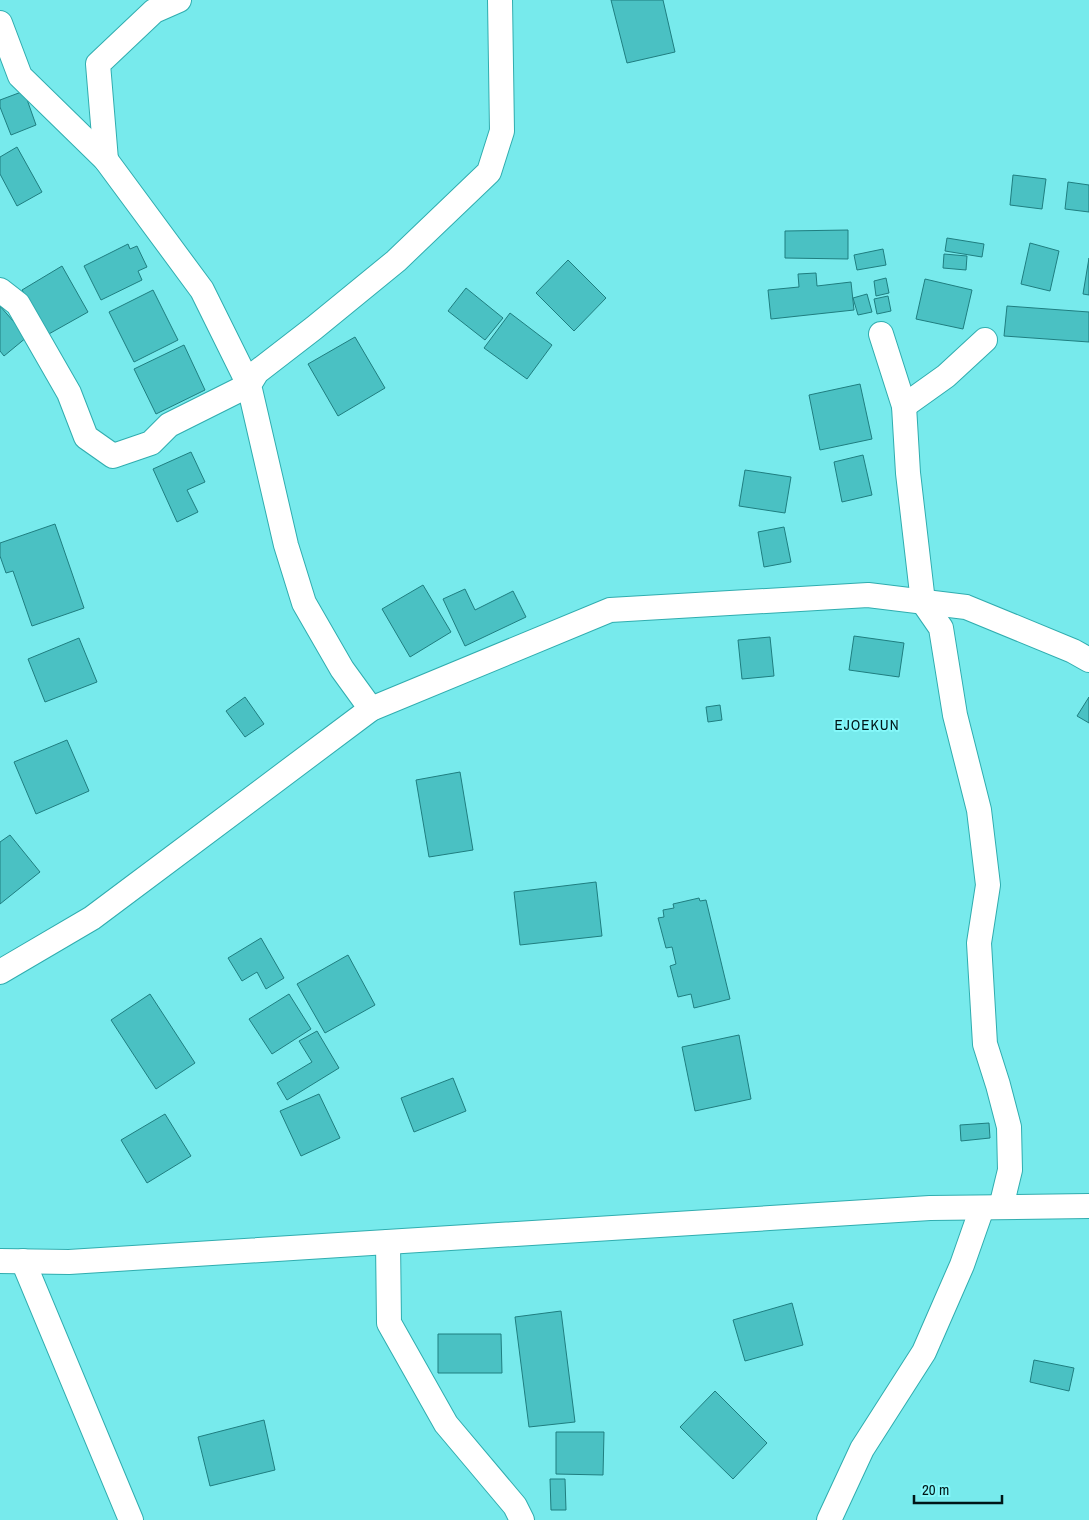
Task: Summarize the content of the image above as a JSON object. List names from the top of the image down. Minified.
{"districts":["EJOEKUN"],"scale_bar":"20 m"}
